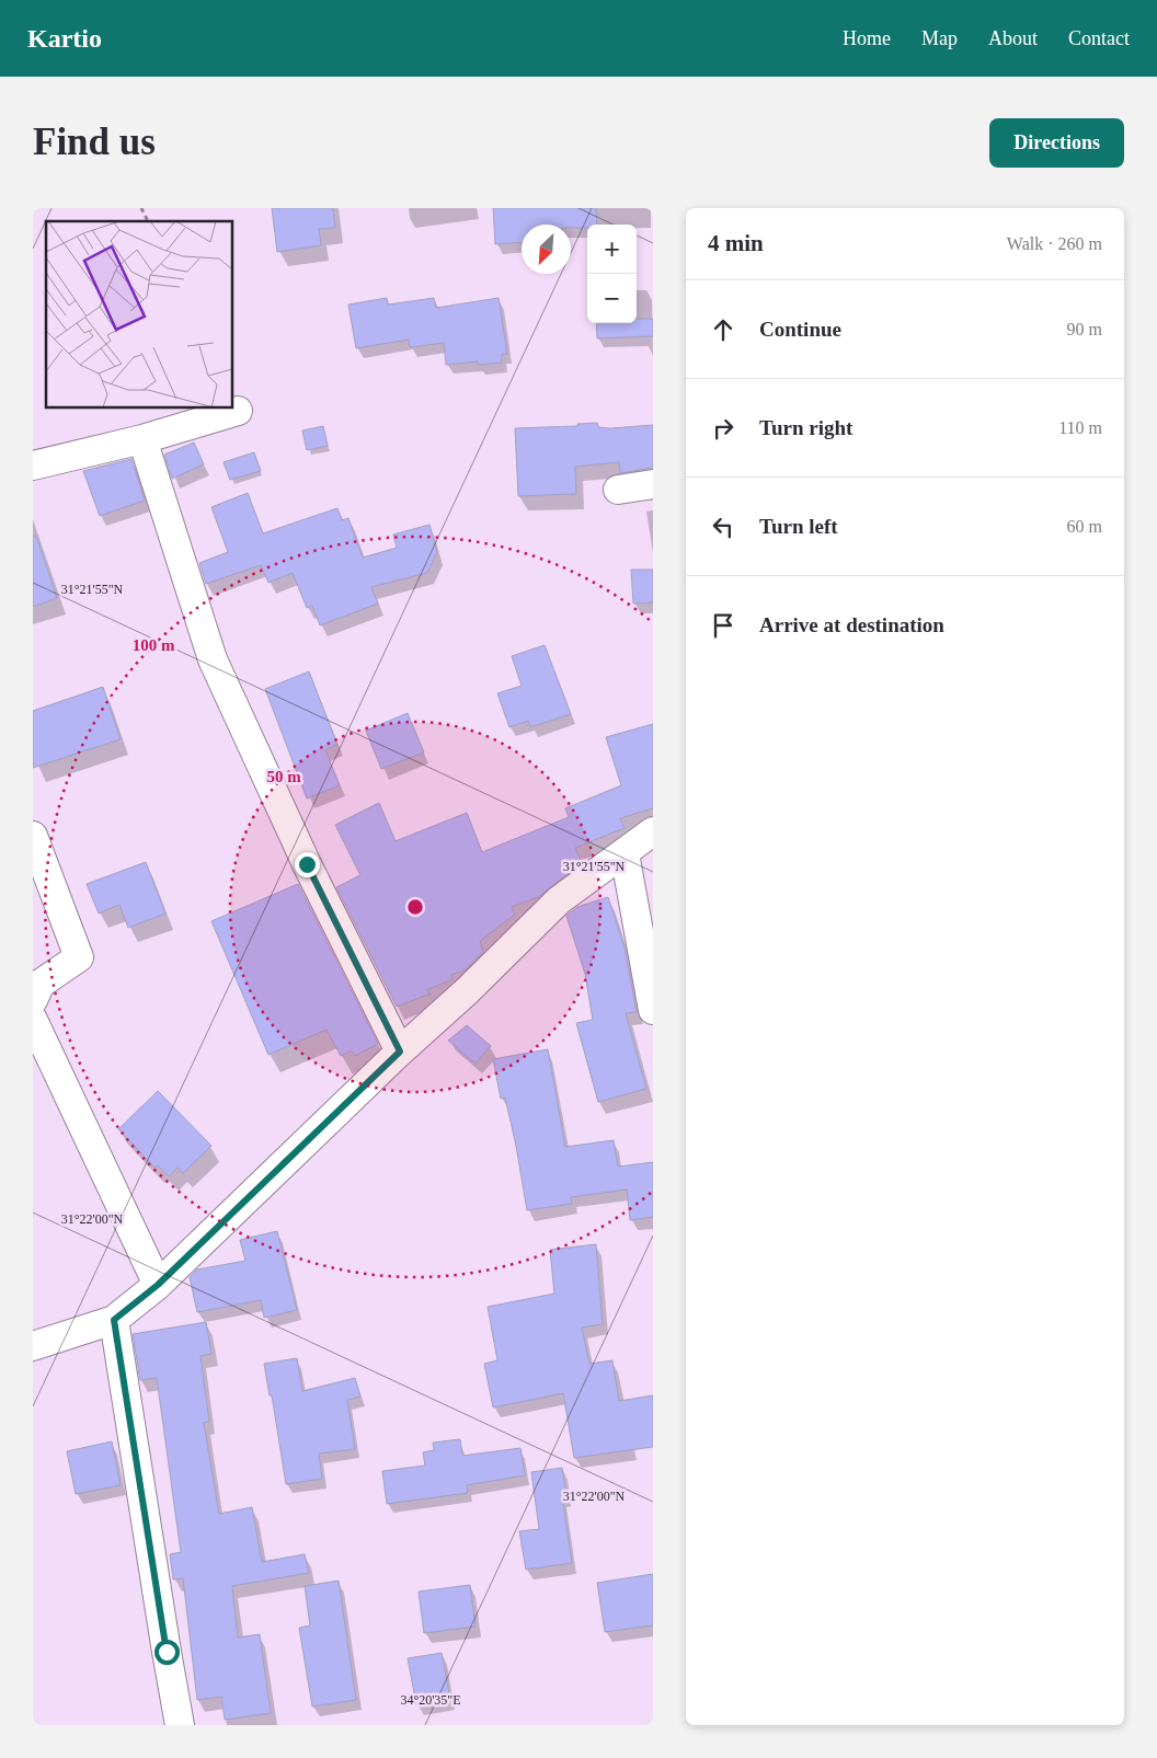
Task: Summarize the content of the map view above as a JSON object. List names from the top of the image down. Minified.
{"north":"bottom left","page":{"header":"Kartio","nav":["Home","Map","About","Contact"],"buttons":"Directions","title":"Find us","heading":["4 min","Walk · 260 m"],"map_buttons":["+","−"],"list":[["Continue","90 m"],["Turn right","110 m"],["Turn left","60 m"],"Arrive at destination"]},"coordinates":["31°21'55\"N","31°22'00\"N","34°20'35\"E"],"rings":["100 m","50 m"]}
